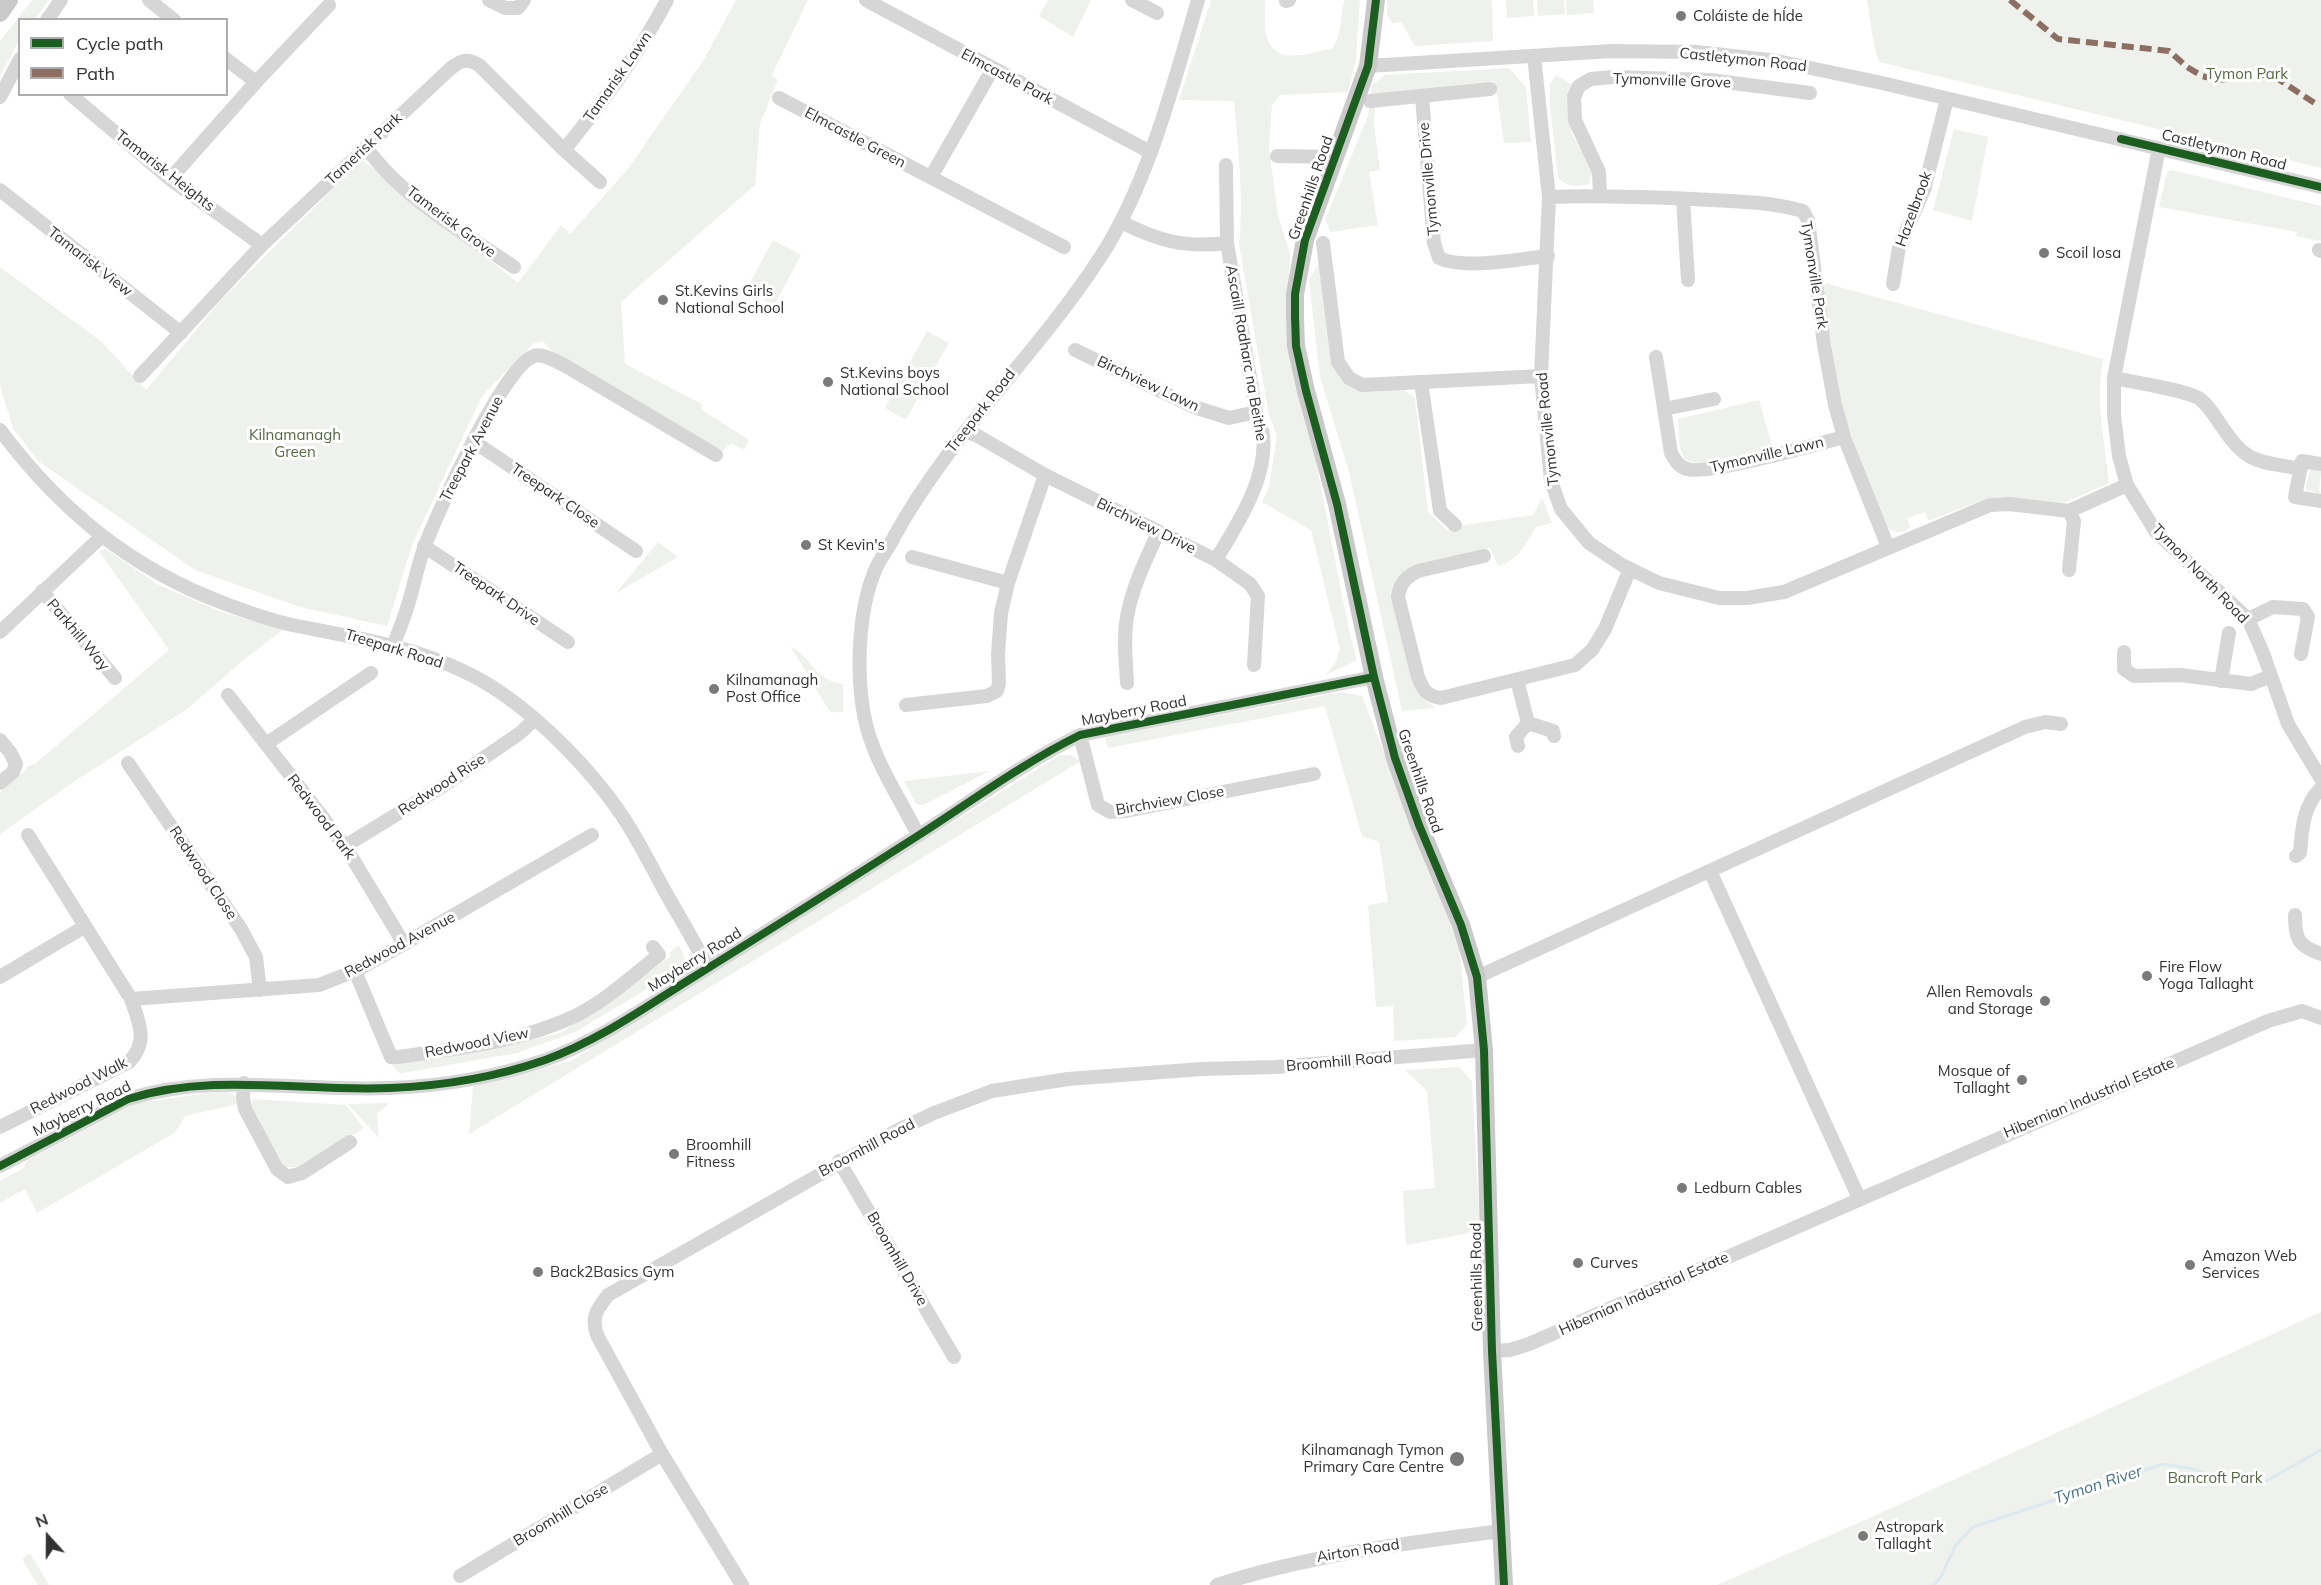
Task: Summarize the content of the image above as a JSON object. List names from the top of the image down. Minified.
{"streets":{"main road":["Greenhills Road"],"street":["Castletymon Road","Tamarisk Lawn","Elmcastle Park","Tymonville Grove","Elmcastle Green","Tamerisk Park","Tamarisk Heights","Tymonville Drive","Hazelbrook","Tamerisk Grove","Tamarisk View","Tymonville Park","Ascaill Radharc na Beithe","Birchview Lawn","Treepark Road","Tymonville Road","Treepark Avenue","Tymonville Lawn","Treepark Close","Birchview Drive","Tymon North Road","Treepark Drive","Parkhill Way","Mayberry Road","Redwood Rise","Birchview Close","Redwood Park","Redwood Close","Redwood Avenue","Redwood View","Broomhill Road","Redwood Walk","Hibernian Industrial Estate","Broomhill Drive","Broomhill Close","Airton Road"]},"crossings":[["Castletymon Road","Greenhills Road"],["Castletymon Road","Hazelbrook"],["Castletymon Road","Tymonville Road"],["Castletymon Road","Tymon North Road"],["Tamarisk Lawn","Tamerisk Park"],["Elmcastle Park","Treepark Road"],["Tymonville Grove","Tymonville Park"],["Tamerisk Park","Tamarisk Heights"],["Tamerisk Park","Tamerisk Grove"],["Tamerisk Park","Tamarisk View"],["Tymonville Drive","Tymonville Road"],["Greenhills Road","Mayberry Road"],["Greenhills Road","Broomhill Road"],["Greenhills Road","Hibernian Industrial Estate"],["Greenhills Road","Airton Road"],["Tymonville Park","Tymonville Road"],["Tymonville Park","Tymonville Lawn"],["Ascaill Radharc na Beithe","Birchview Lawn"],["Ascaill Radharc na Beithe","Birchview Drive"],["Treepark Road","Treepark Avenue"],["Treepark Road","Birchview Drive"],["Treepark Road","Parkhill Way"],["Treepark Road","Mayberry Road"],["Treepark Road","Redwood Rise"],["Treepark Avenue","Treepark Close"],["Treepark Avenue","Treepark Drive"],["Mayberry Road","Birchview Close"],["Redwood Rise","Redwood Park"],["Redwood Park","Redwood Avenue"],["Redwood Close","Redwood Avenue"],["Redwood Avenue","Redwood View"],["Redwood Avenue","Redwood Walk"],["Broomhill Road","Broomhill Drive"],["Broomhill Road","Broomhill Close"]],"water":["Tymon River"],"parks":["Tymon Park","Kilnamanagh Green","Bancroft Park"],"places":["Coláiste de hÍde","Scoil Iosa","St.Kevins Girls National School","St.Kevins boys National School","St Kevin's","Kilnamanagh Post Office","Fire Flow Yoga Tallaght","Allen Removals and Storage","Mosque of Tallaght","Broomhill Fitness","Ledburn Cables","Curves","Amazon Web Services","Back2Basics Gym","Kilnamanagh Tymon Primary Care Centre","Astropark Tallaght"],"legend":["Cycle path","Path"],"north":"top"}
